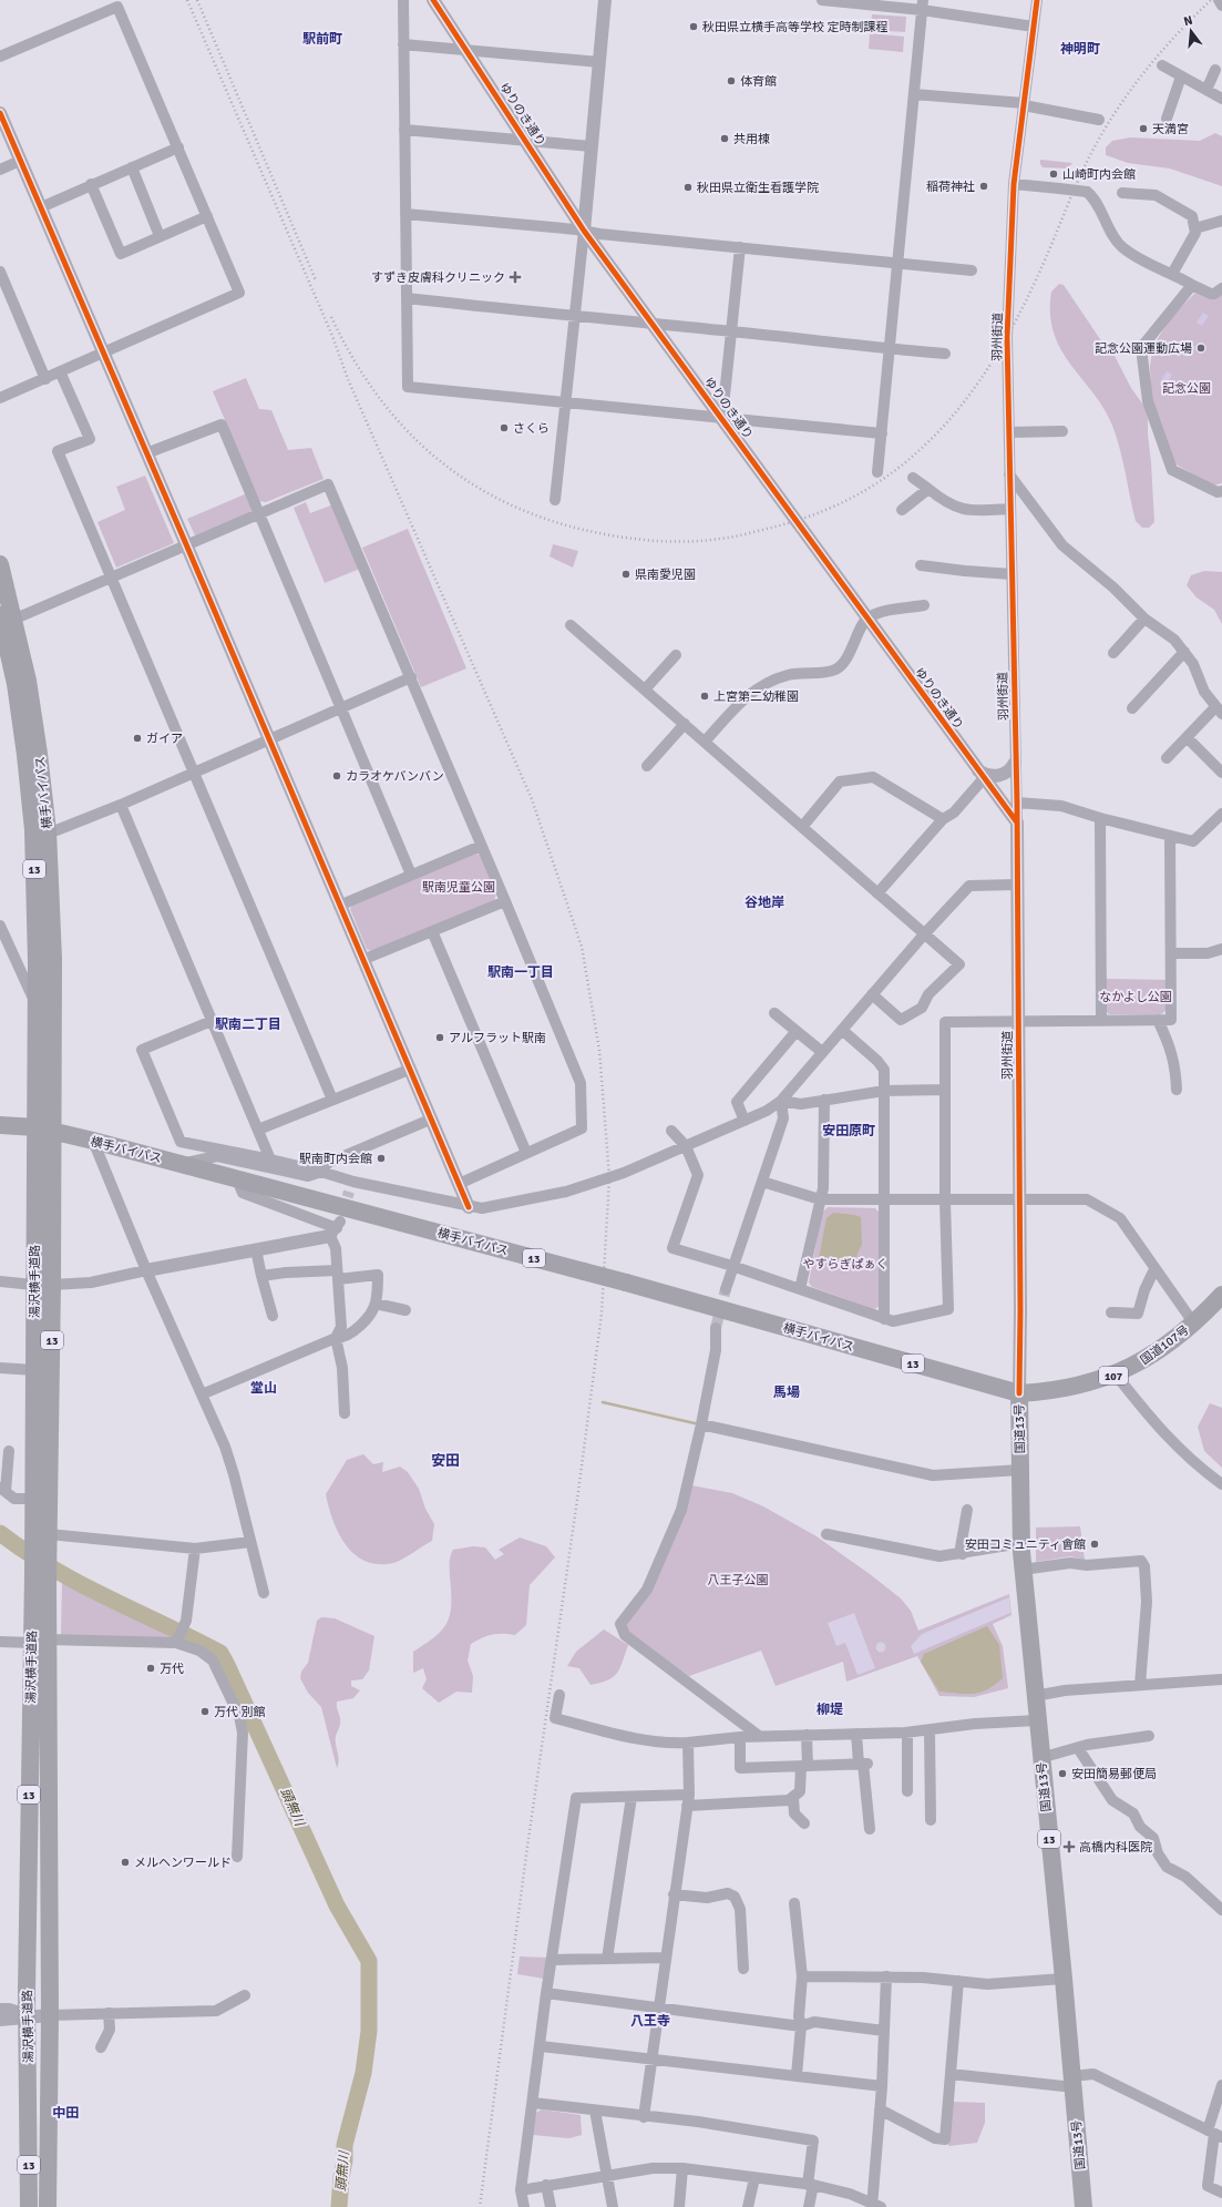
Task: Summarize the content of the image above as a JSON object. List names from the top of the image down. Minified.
{"streets":{"highway":["横手バイパス","13","湯沢横手道路","国道107号","107","国道13号"],"street":["ゆりのき通り","羽州街道"]},"crossings":[["ゆりのき通り","羽州街道"],["羽州街道","横手バイパス"],["羽州街道","国道107号"],["羽州街道","国道13号"],["横手バイパス","湯沢横手道路"],["横手バイパス","国道107号"],["横手バイパス","国道13号"],["国道107号","国道13号"]],"districts":["駅前町","神明町","谷地岸","駅南一丁目","駅南二丁目","安田原町","堂山","馬場","安田","柳堤","八王寺","中田"],"water":["頭無川"],"parks":["記念公園","駅南児童公園","なかよし公園","やすらぎぱぁく","八王子公園"],"places":{"other":["秋田県立横手高等学校 定時制課程","体育館","天満宮","共用棟","山崎町内会館","稲荷神社","秋田県立衛生看護学院","記念公園運動広場","さくら","県南愛児園","上宮第二幼稚園","ガイア","カラオケバンバン","アルフラット駅南","駅南町内会館","安田コミュニティ會館","万代","万代 別館","安田簡易郵便局","メルヘンワールド"],"health":["すずき皮膚科クリニック","高橋内科医院"]},"north":"top"}
